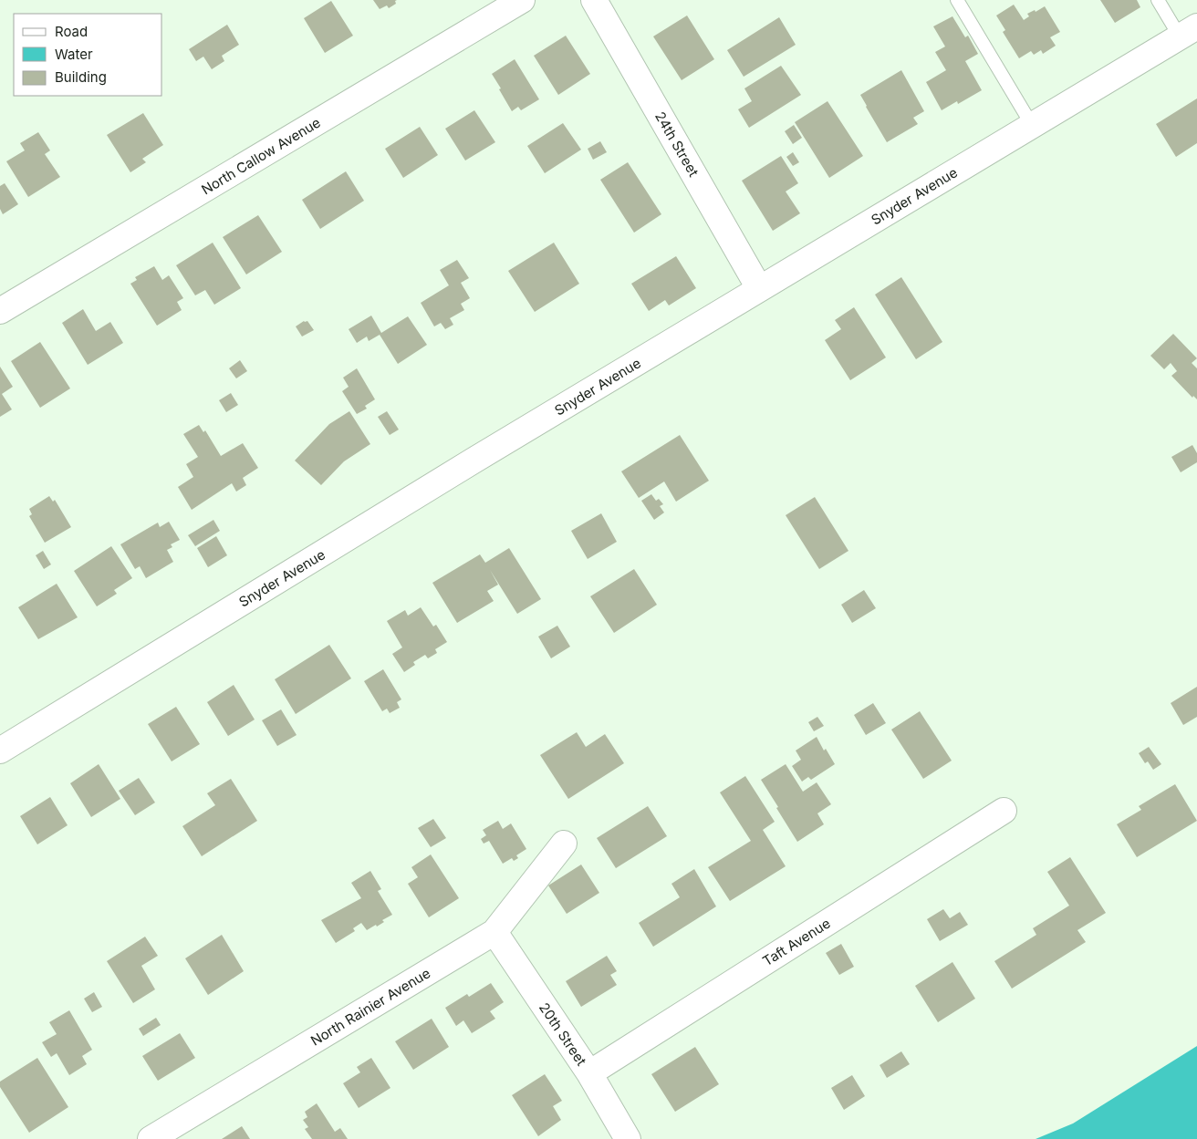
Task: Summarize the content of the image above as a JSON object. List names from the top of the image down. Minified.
{"streets":{"street":["24th Street","North Callow Avenue","Snyder Avenue","Taft Avenue","North Rainier Avenue","20th Street"]},"crossings":[["24th Street","Snyder Avenue"],["Taft Avenue","20th Street"],["North Rainier Avenue","20th Street"]],"legend":["Road","Water","Building"]}
